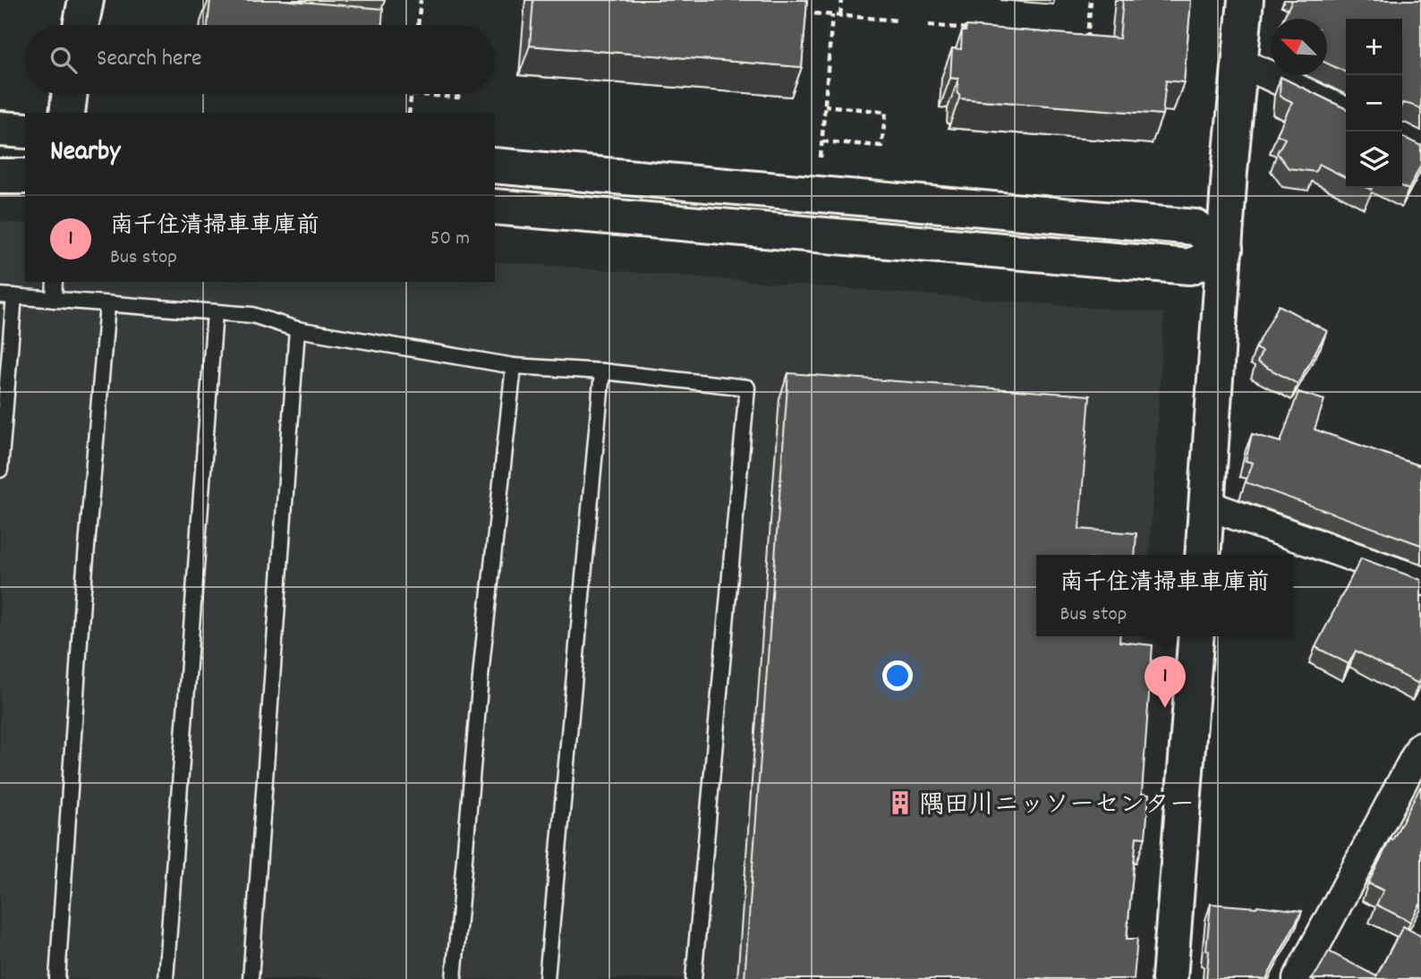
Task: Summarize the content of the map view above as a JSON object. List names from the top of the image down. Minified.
{"places":{"building":["隅田川ニッソーセンター"]},"north":"top left","page":{"map_buttons":["+","−"],"search":"Search here","heading":"Nearby","list":[{"mark":"1","name":"南千住清掃車車庫前","note":"Bus stop","value":"50 m"}],"popup":["南千住清掃車車庫前","Bus stop"],"pins":"1"}}
